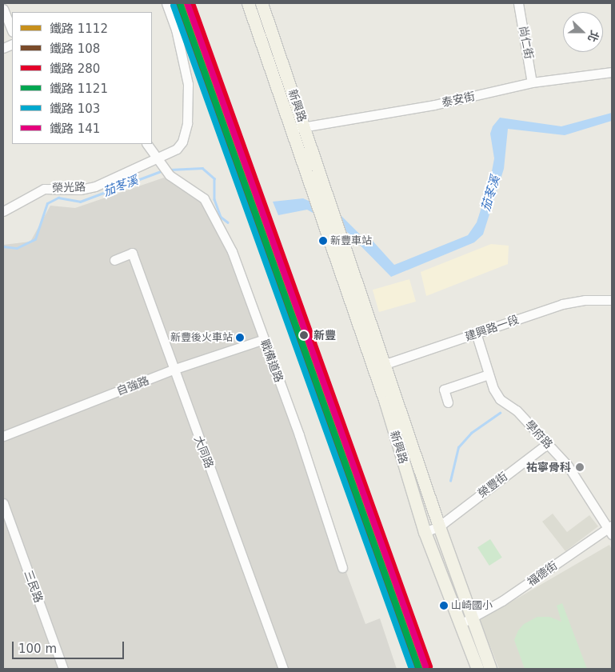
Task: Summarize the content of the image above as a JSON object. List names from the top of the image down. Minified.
{"streets":{"main road":["新興路"],"street":["尚仁街","泰安街","榮光路","建興路一段","戰備道路","自強路","學府路","大同路","榮豐街","福德街","三民路"]},"crossings":[["尚仁街","泰安街"],["泰安街","新興路"],["新興路","建興路一段"],["新興路","榮豐街"],["新興路","福德街"],["榮光路","戰備道路"],["建興路一段","學府路"],["戰備道路","自強路"],["自強路","大同路"],["學府路","榮豐街"],["學府路","福德街"]],"water":["茄苳溪"],"places":["新豐車站","新豐","新豐後火車站","祐寧骨科","山崎國小"],"lines":["rail line 1112","rail line 280","rail line 1121","rail line 141","rail line 108","rail line 103"],"legend":["鐵路 1112","鐵路 108","鐵路 280","鐵路 1121","鐵路 103","鐵路 141"],"scale_bar":"100 m","north":"right"}
